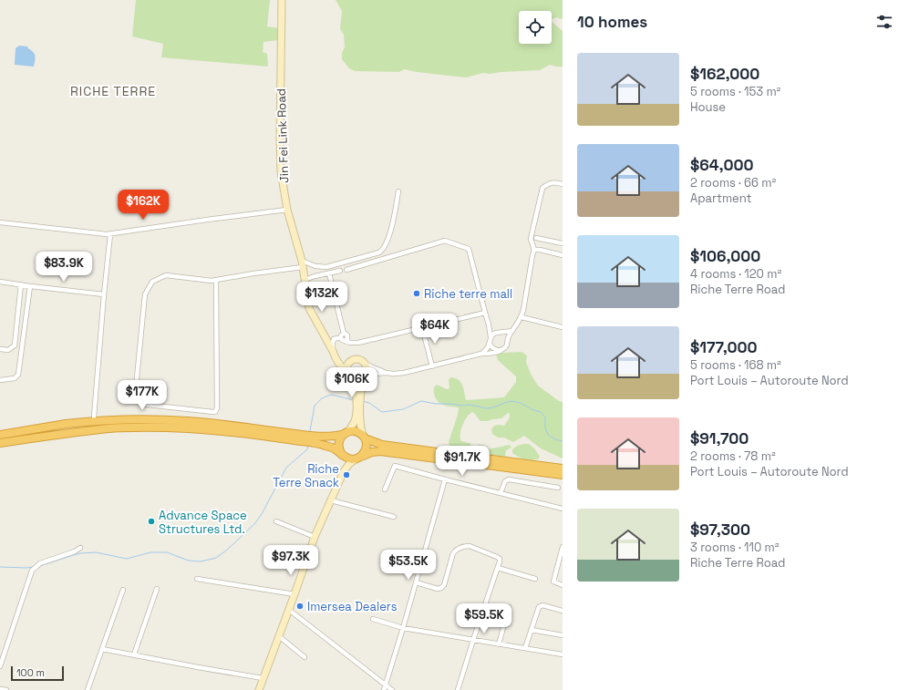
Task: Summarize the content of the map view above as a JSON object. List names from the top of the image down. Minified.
{"streets":{"main road":["Jin Fei Link Road"]},"districts":["RICHE TERRE"],"places":["Riche terre mall","Riche Terre Snack","Advance Space Structures Ltd.","Imersea Dealers"],"scale_bar":"100 m","page":{"heading":"10 homes","list":[{"name":"$162,000","note":"5 rooms · 153 m² · House"},{"name":"$64,000","note":"2 rooms · 66 m² · Apartment"},{"name":"$106,000","note":"4 rooms · 120 m² · Riche Terre Road"},{"name":"$177,000","note":"5 rooms · 168 m² · Port Louis – Autoroute Nord"},{"name":"$91,700","note":"2 rooms · 78 m² · Port Louis – Autoroute Nord"},{"name":"$97,300","note":"3 rooms · 110 m² · Riche Terre Road"}],"price":["$162K","$83.9K","$132K","$64K","$106K","$177K","$91.7K","$97.3K","$53.5K","$59.5K"],"scale":"100 m"}}
